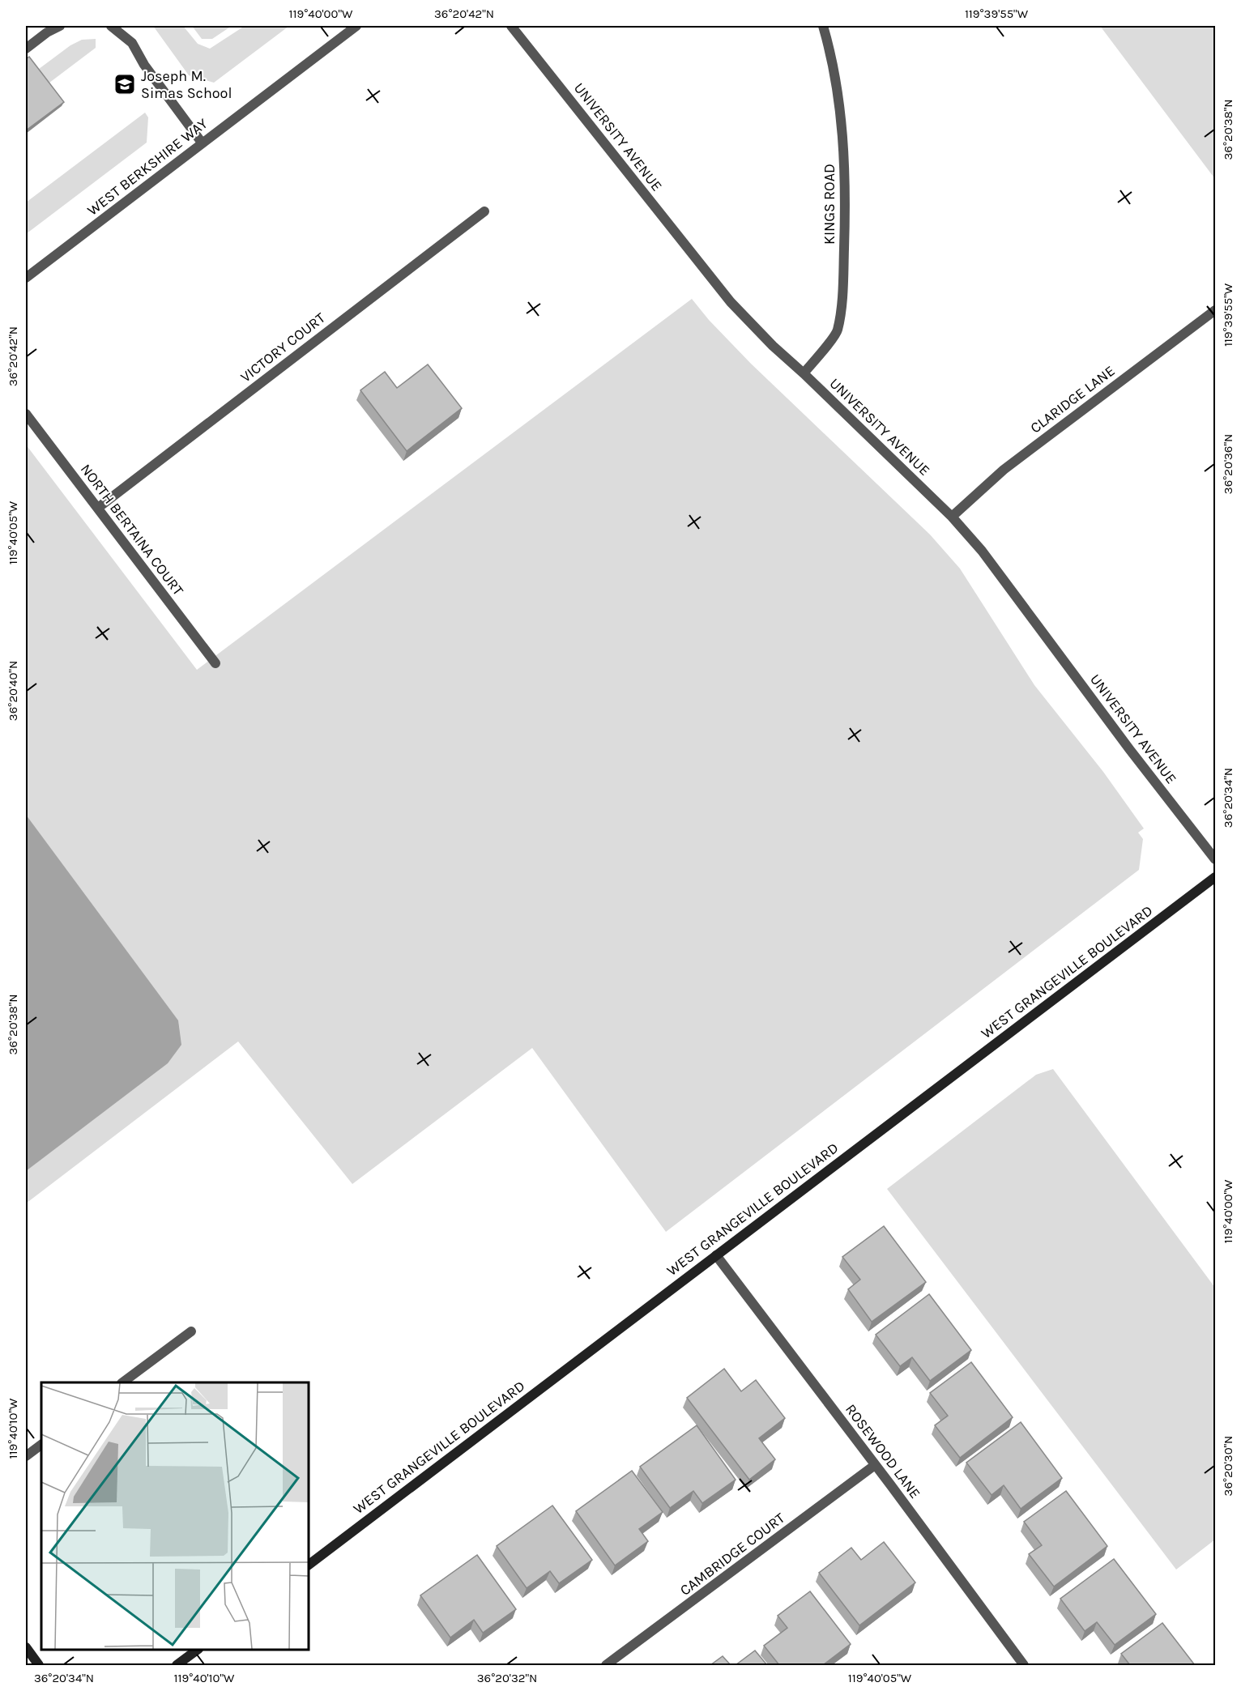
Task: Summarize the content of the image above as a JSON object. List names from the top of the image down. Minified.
{"streets":{"main road":["WEST GRANGEVILLE BOULEVARD"],"street":["UNIVERSITY AVENUE","WEST BERKSHIRE WAY","KINGS ROAD","VICTORY COURT","CLARIDGE LANE","NORTH BERTAINA COURT","ROSEWOOD LANE","CAMBRIDGE COURT"]},"crossings":[["UNIVERSITY AVENUE","KINGS ROAD"],["UNIVERSITY AVENUE","CLARIDGE LANE"],["VICTORY COURT","NORTH BERTAINA COURT"],["WEST GRANGEVILLE BOULEVARD","ROSEWOOD LANE"],["ROSEWOOD LANE","CAMBRIDGE COURT"]],"places":{"school or university":["Joseph M. Simas School"]},"coordinates":["119°40'00\"W","36°20'42\"N","119°39'55\"W","36°20'38\"N","36°20'36\"N","119°40'05\"W","36°20'40\"N","36°20'34\"N","119°40'10\"W","36°20'30\"N","36°20'32\"N"]}
